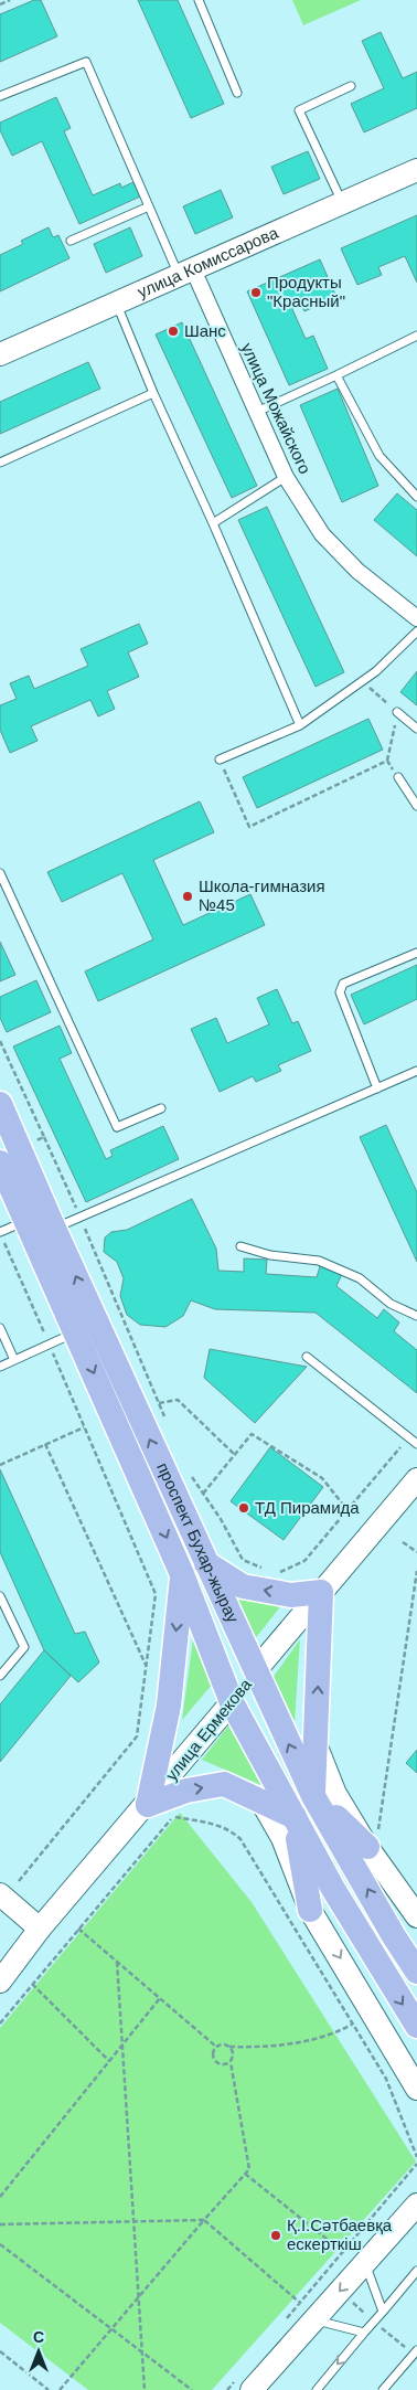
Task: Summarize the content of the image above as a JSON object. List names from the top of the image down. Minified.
{"streets":{"main road":["проспект Бухар-жырау","улица Ермекова"],"street":["улица Комиссарова","улица Можайского"]},"crossings":[["улица Комиссарова","улица Можайского"],["проспект Бухар-жырау","улица Ермекова"]],"places":["Продукты \"Красный\"","Шанс","Школа-гимназия №45","ТД Пирамида","Қ.І.Сәтбаевқа ескерткіш"],"north":"top"}
